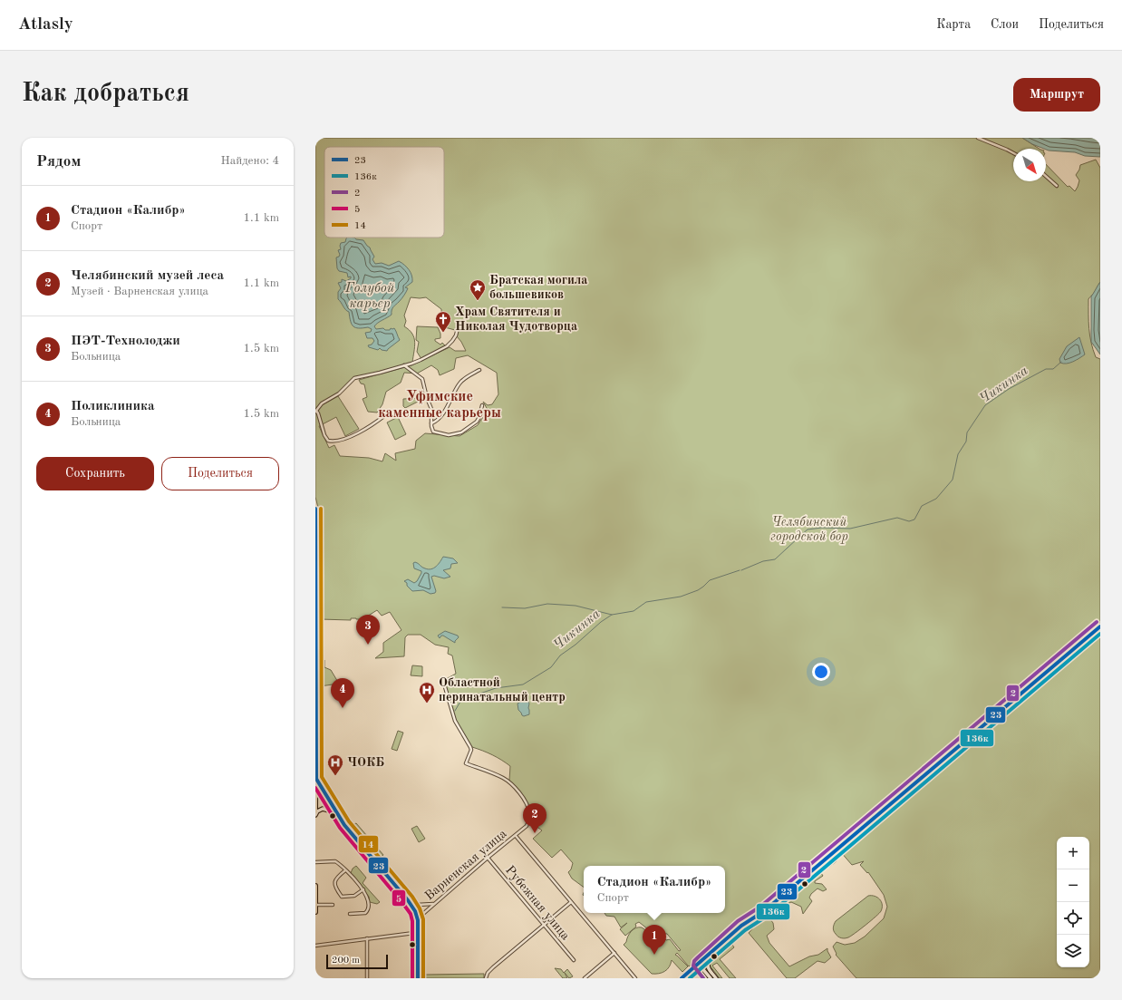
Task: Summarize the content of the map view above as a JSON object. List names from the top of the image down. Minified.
{"streets":{"street":["Варненская улица","Рубежная улица"]},"crossings":[["Варненская улица","Рубежная улица"]],"districts":["Уфимские каменные карьеры"],"water":["Голубой карьер","Чикинка"],"parks":["Челябинский городской бор"],"places":{"place":["Братская могила большевиков"],"church":["Храм Святителя и Николая Чудотворца"],"hospital":["Областной перинатальный центр","ЧОКБ"]},"lines":["transit line 23","transit line 14","transit line 2","transit line 136к","transit line 5"],"legend":["23","136к","2","5","14"],"scale_bar":"200 m","north":"bottom right","page":{"header":"Atlasly","nav":["Карта","Слои","Поделиться"],"buttons":["Маршрут",["Сохранить","Поделиться"]],"title":"Как добраться","heading":["Рядом","Найдено: 4"],"list":[{"mark":"1","name":"Стадион «Калибр»","note":"Спорт","value":"1.1 km"},{"mark":"2","name":"Челябинский музей леса","note":"Музей · Варненская улица","value":"1.1 km"},{"mark":"3","name":"ПЭТ-Технолоджи","note":"Больница","value":"1.5 km"},{"mark":"4","name":"Поликлиника","note":"Больница","value":"1.5 km"}],"pins":["3","4","2","1"],"map_buttons":["+","−"],"popup":["Стадион «Калибр»","Спорт"],"scale":"200 m"}}
